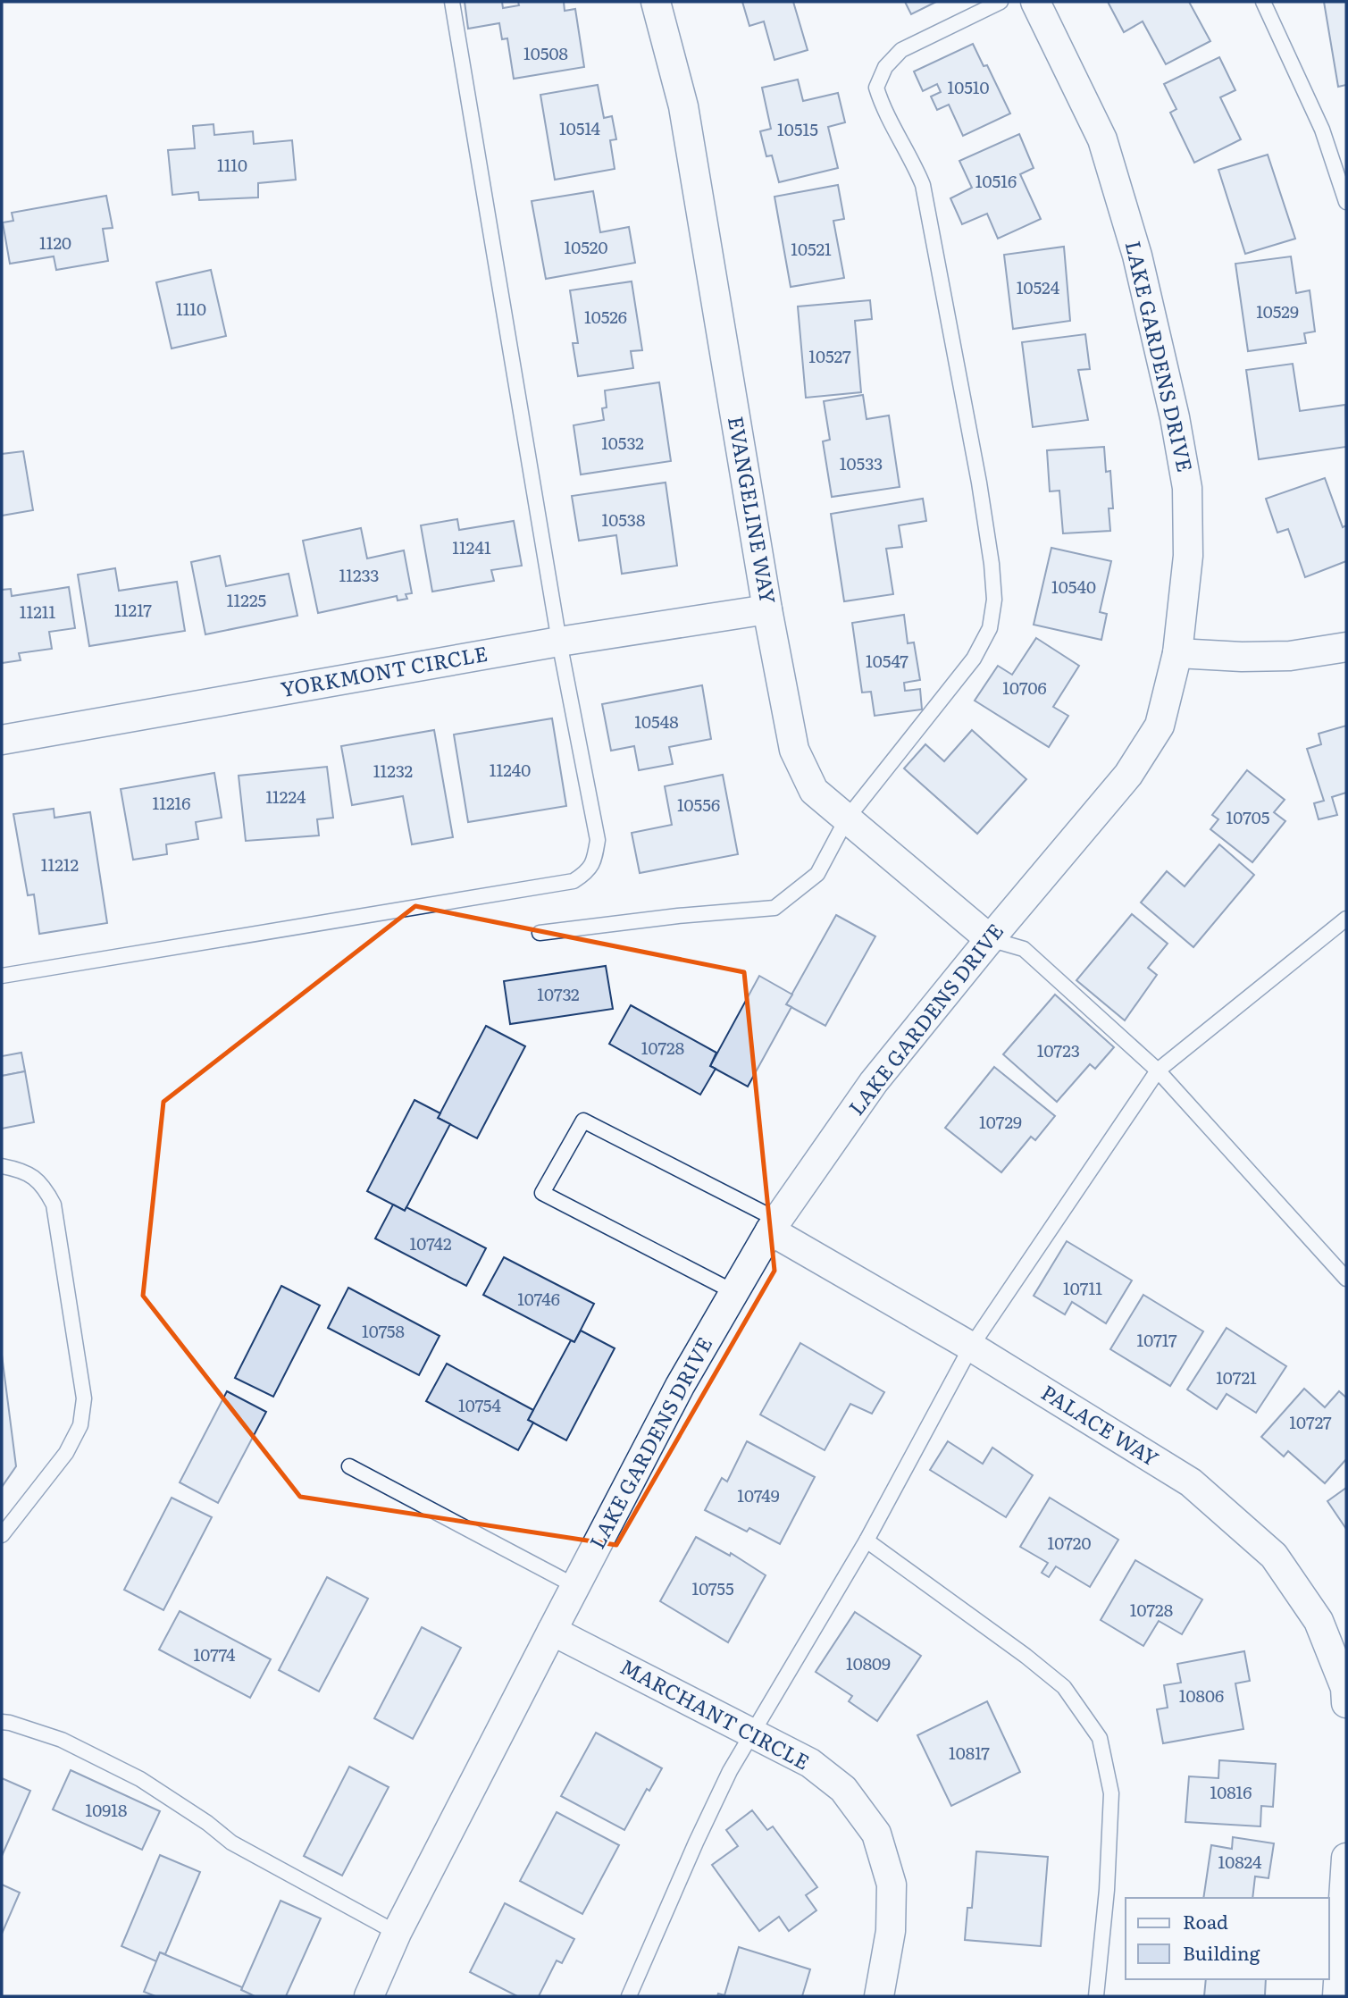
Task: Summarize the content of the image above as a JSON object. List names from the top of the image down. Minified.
{"streets":{"street":["LAKE GARDENS DRIVE","EVANGELINE WAY","YORKMONT CIRCLE","PALACE WAY","MARCHANT CIRCLE"]},"crossings":[["LAKE GARDENS DRIVE","EVANGELINE WAY"],["LAKE GARDENS DRIVE","PALACE WAY"],["LAKE GARDENS DRIVE","MARCHANT CIRCLE"],["EVANGELINE WAY","YORKMONT CIRCLE"]],"house_numbers":["10508","10510","10514","10515","1110","10516","1120","10520","10521","10524","1110","10529","10526","10527","10532","10533","10538","11241","11233","10540","11225","11217","11211","10547","10706","10548","11240","11232","11224","11216","10556","10705","11212","10732","10728","10723","10729","10742","10711","10746","10758","10717","10721","10754","10727","10749","10720","10755","10728","10774","10809","10806","10817","10816","10918","10824"],"legend":["Road","Building"]}
